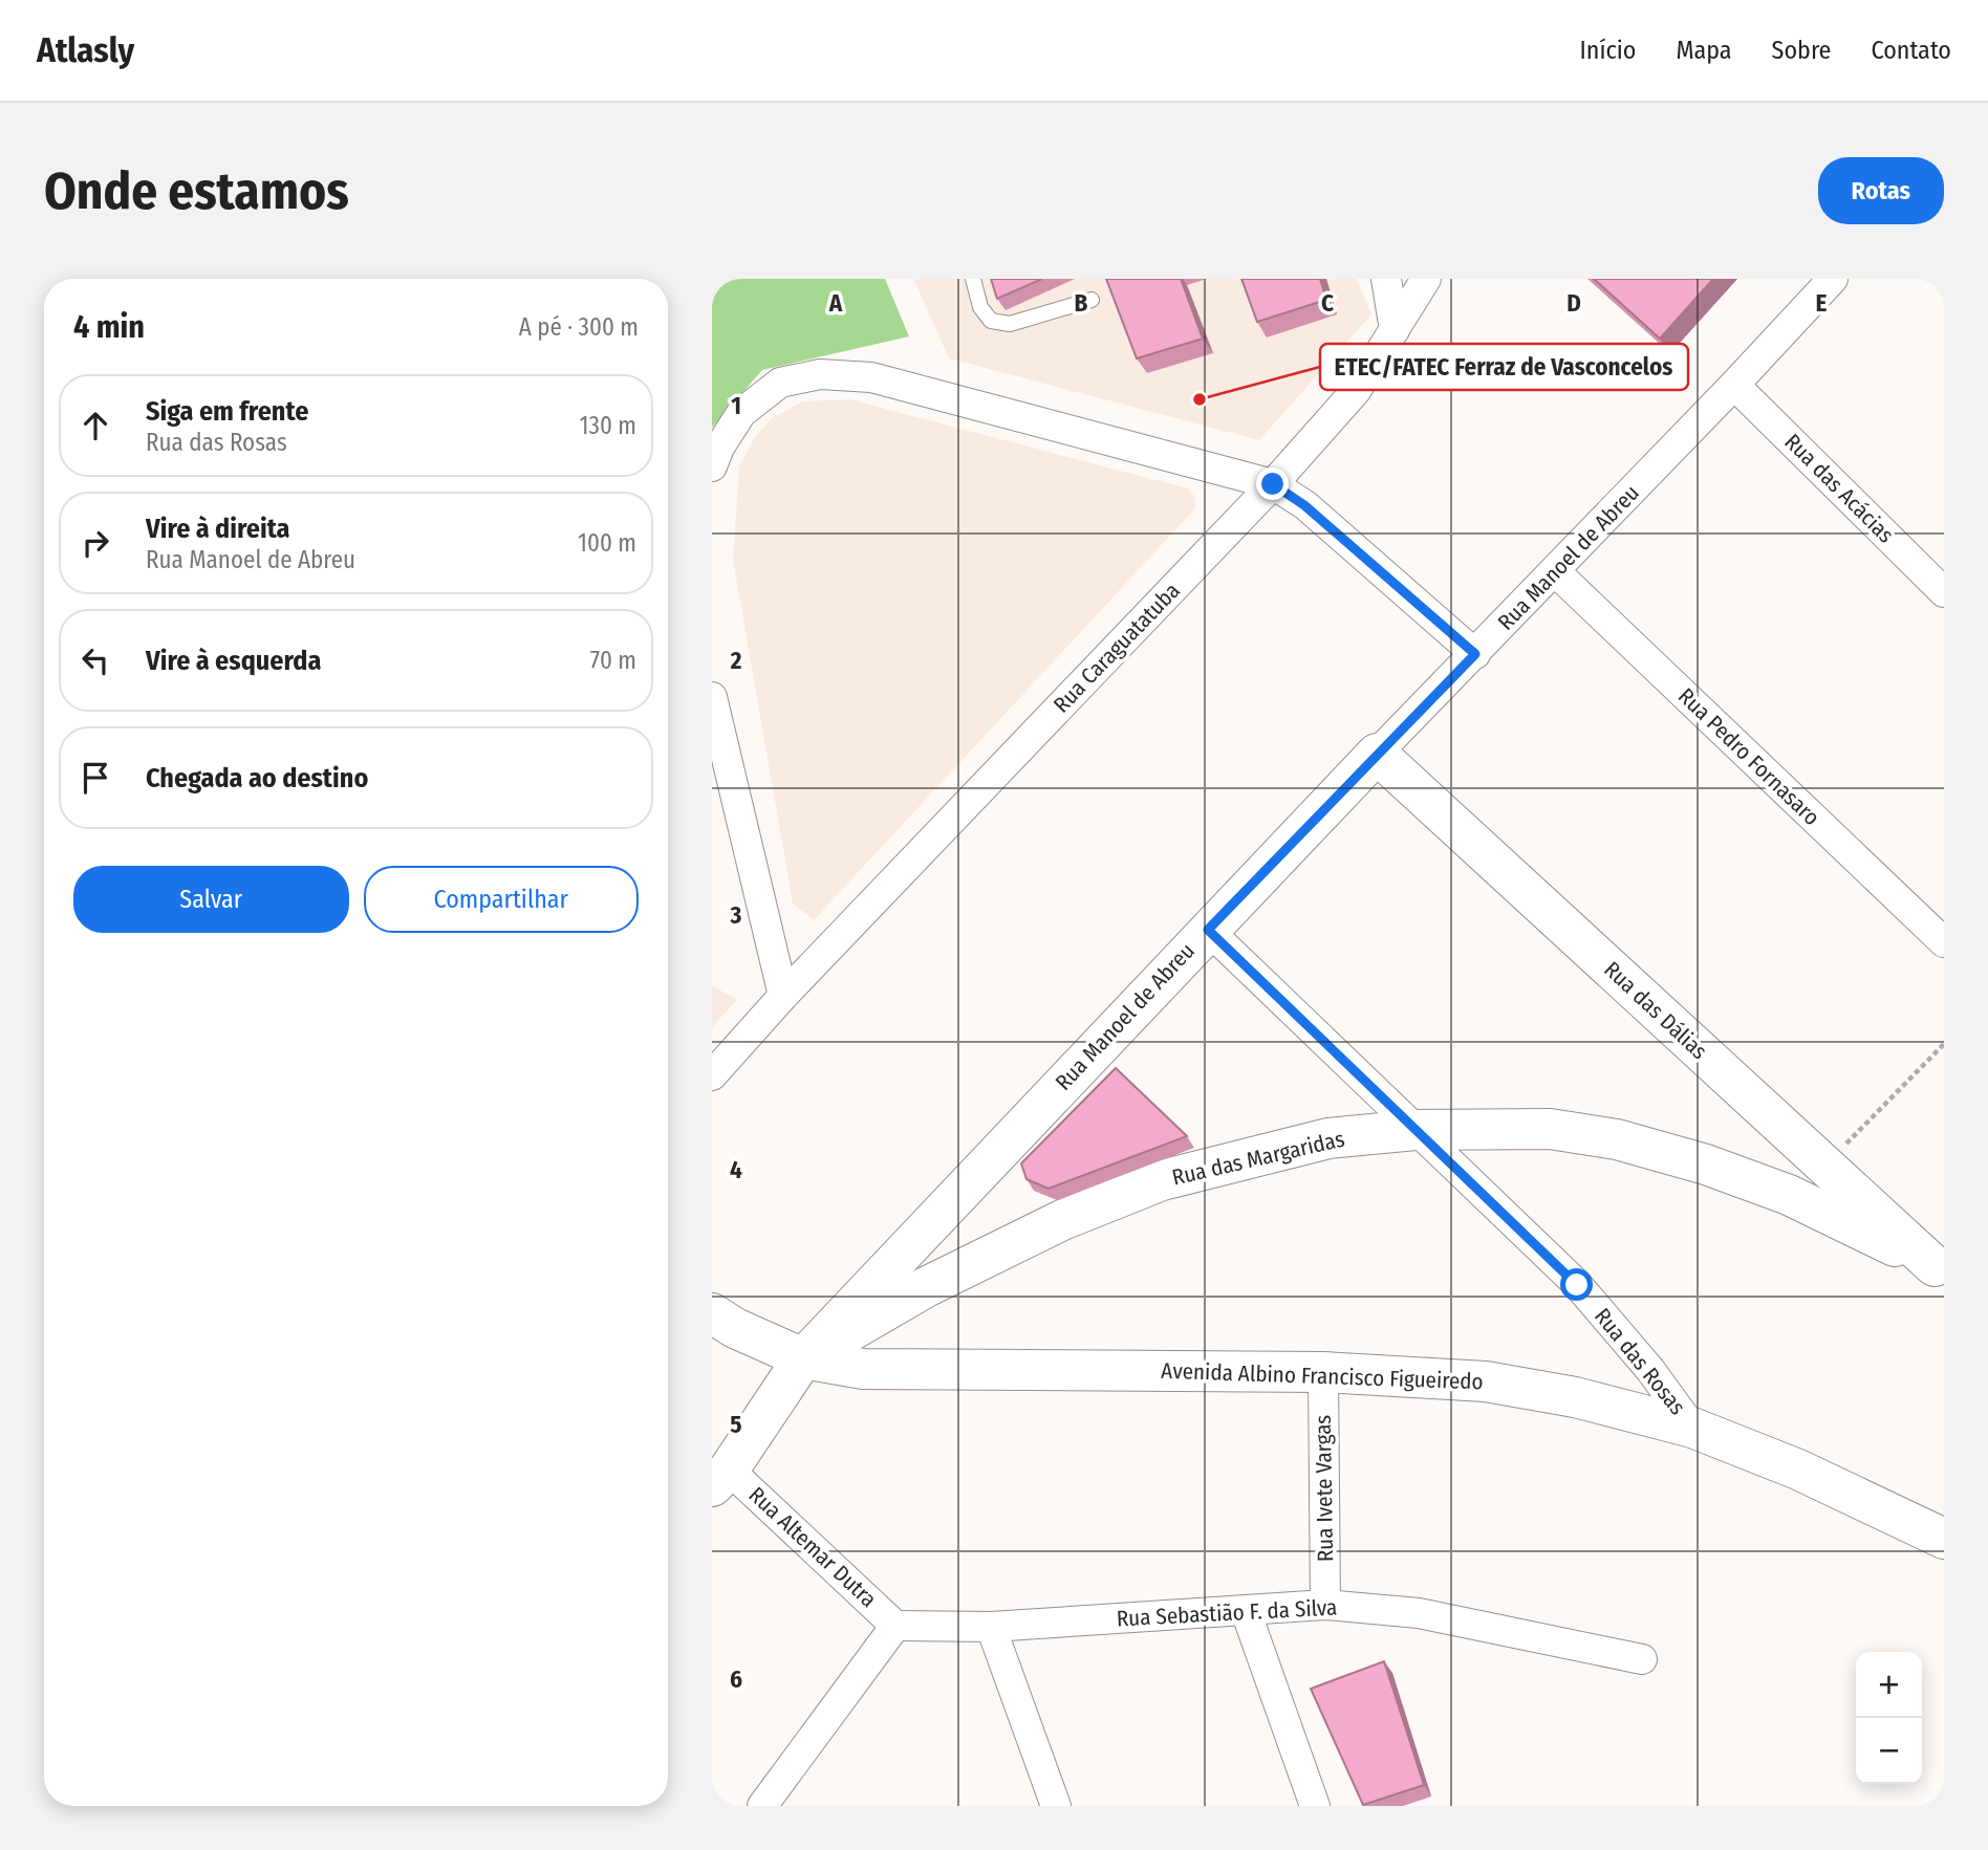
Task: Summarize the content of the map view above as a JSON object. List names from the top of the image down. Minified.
{"streets":{"street":["Rua das Acácias","Rua Manoel de Abreu","Rua Caraguatatuba","Rua Pedro Fornasaro","Rua das Dálias","Rua das Margaridas","Rua das Rosas","Avenida Albino Francisco Figueiredo","Rua Ivete Vargas","Rua Altemar Dutra","Rua Sebastião F. da Silva"]},"crossings":[["Rua das Acácias","Rua Manoel de Abreu"],["Rua Manoel de Abreu","Rua Pedro Fornasaro"],["Rua Manoel de Abreu","Rua das Dálias"],["Rua Manoel de Abreu","Rua das Margaridas"],["Rua Manoel de Abreu","Rua das Rosas"],["Rua Manoel de Abreu","Avenida Albino Francisco Figueiredo"],["Rua Manoel de Abreu","Rua Altemar Dutra"],["Rua das Dálias","Rua das Margaridas"],["Rua das Margaridas","Rua das Rosas"],["Rua das Margaridas","Avenida Albino Francisco Figueiredo"],["Rua das Rosas","Avenida Albino Francisco Figueiredo"],["Avenida Albino Francisco Figueiredo","Rua Ivete Vargas"],["Rua Ivete Vargas","Rua Sebastião F. da Silva"],["Rua Altemar Dutra","Rua Sebastião F. da Silva"]],"places":["ETEC/FATEC Ferraz de Vasconcelos"],"page":{"header":"Atlasly","nav":["Início","Mapa","Sobre","Contato"],"buttons":["Rotas",["Salvar","Compartilhar"]],"title":"Onde estamos","heading":["4 min","A pé · 300 m"],"list":[["Siga em frente","Rua das Rosas","130 m"],["Vire à direita","Rua Manoel de Abreu","100 m"],["Vire à esquerda","70 m"],"Chegada ao destino"],"map_buttons":["+","−"]},"grid":{"columns":["A","B","C","D","E"],"rows":["1","2","3","4","5","6"]}}
